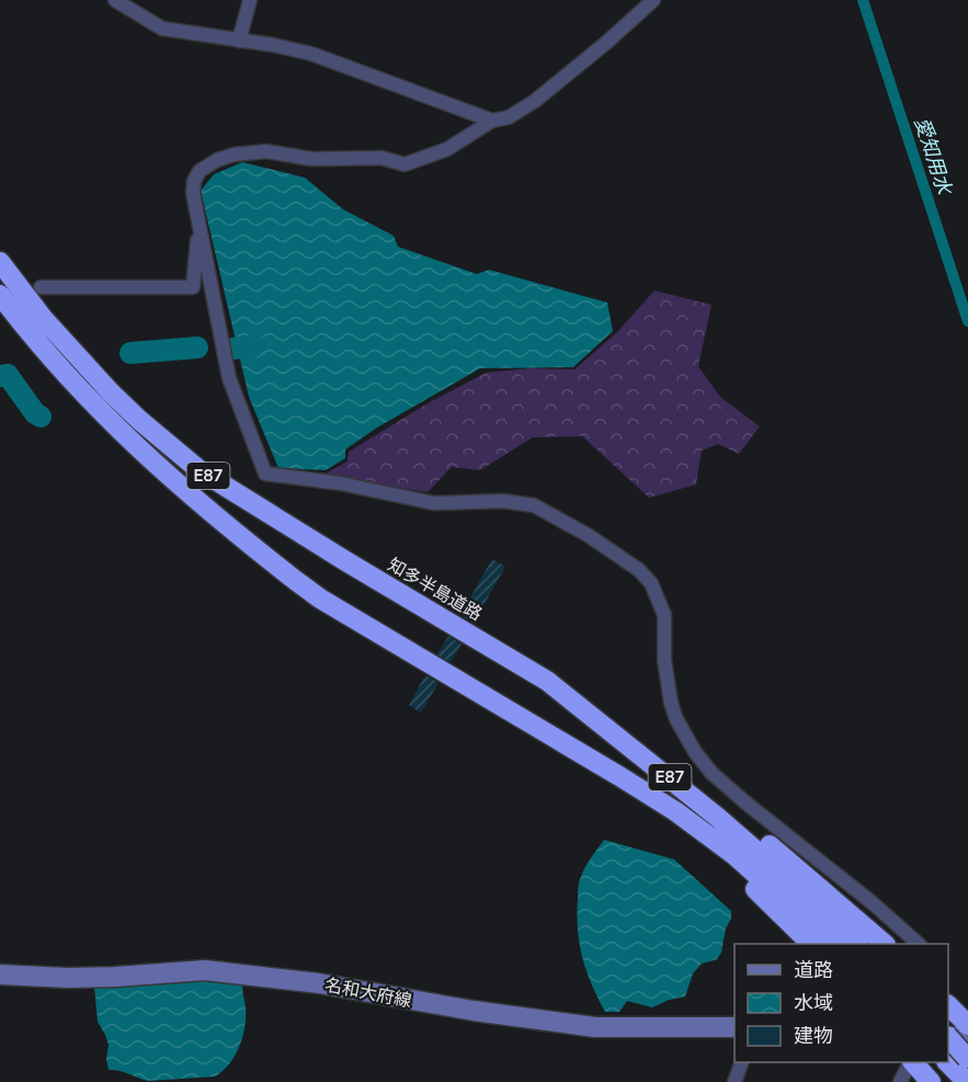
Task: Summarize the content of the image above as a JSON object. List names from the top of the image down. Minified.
{"streets":{"highway":["E87","知多半島道路"],"main road":["名和大府線"]},"water":["愛知用水"],"legend":["道路","水域","建物"]}
